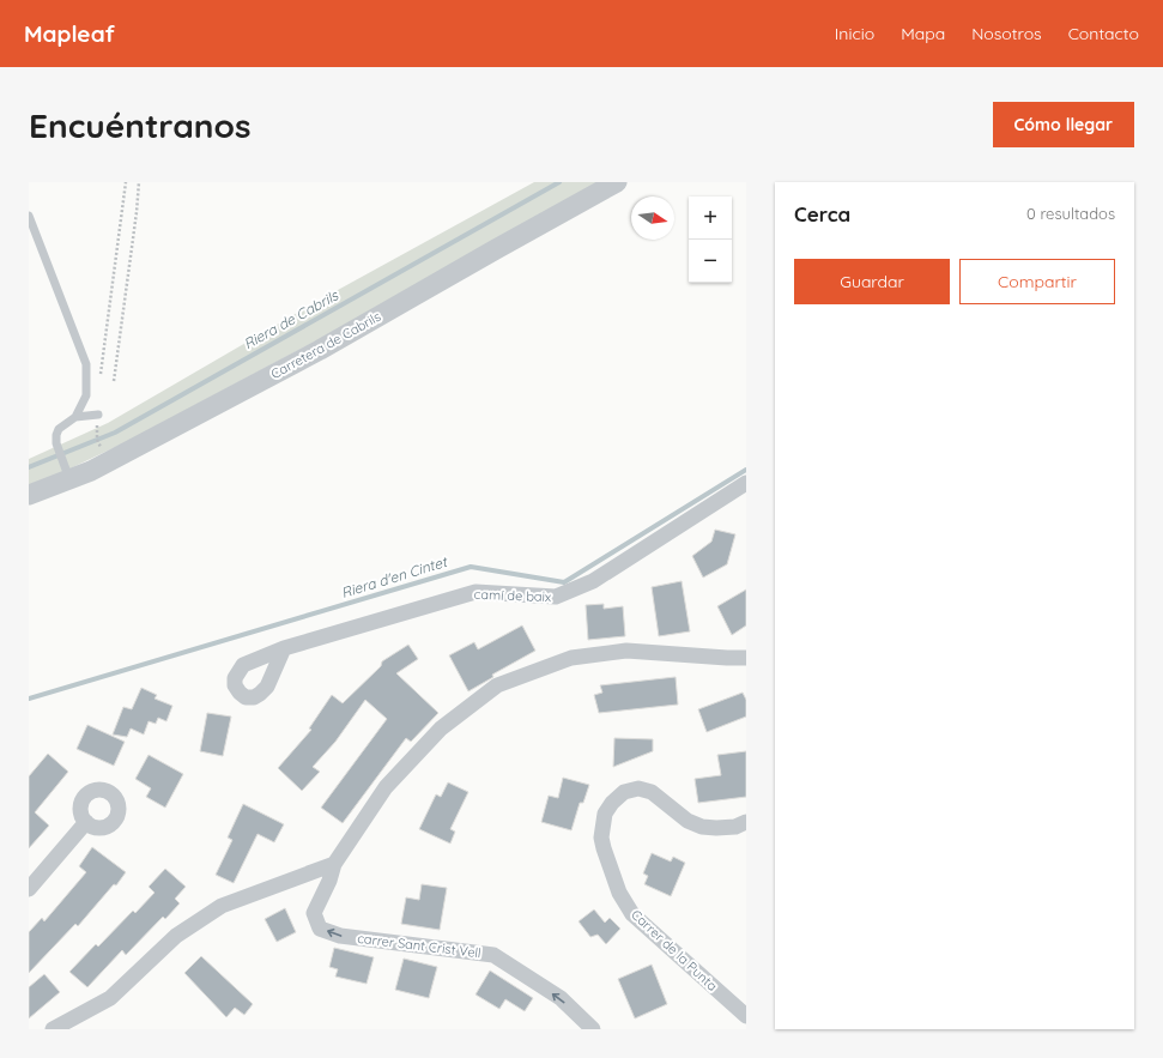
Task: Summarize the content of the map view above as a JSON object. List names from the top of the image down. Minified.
{"streets":{"street":["Carretera de Cabrils","camí de baix","carrer Sant Crist Vell","Carrer de la Punta"]},"one_way":["carrer Sant Crist Vell"],"water":["Riera de Cabrils","Riera d'en Cintet"],"north":"right","page":{"header":"Mapleaf","nav":["Inicio","Mapa","Nosotros","Contacto"],"buttons":["Cómo llegar",["Guardar","Compartir"]],"title":"Encuéntranos","heading":["Cerca","0 resultados"],"map_buttons":["+","−"]}}
